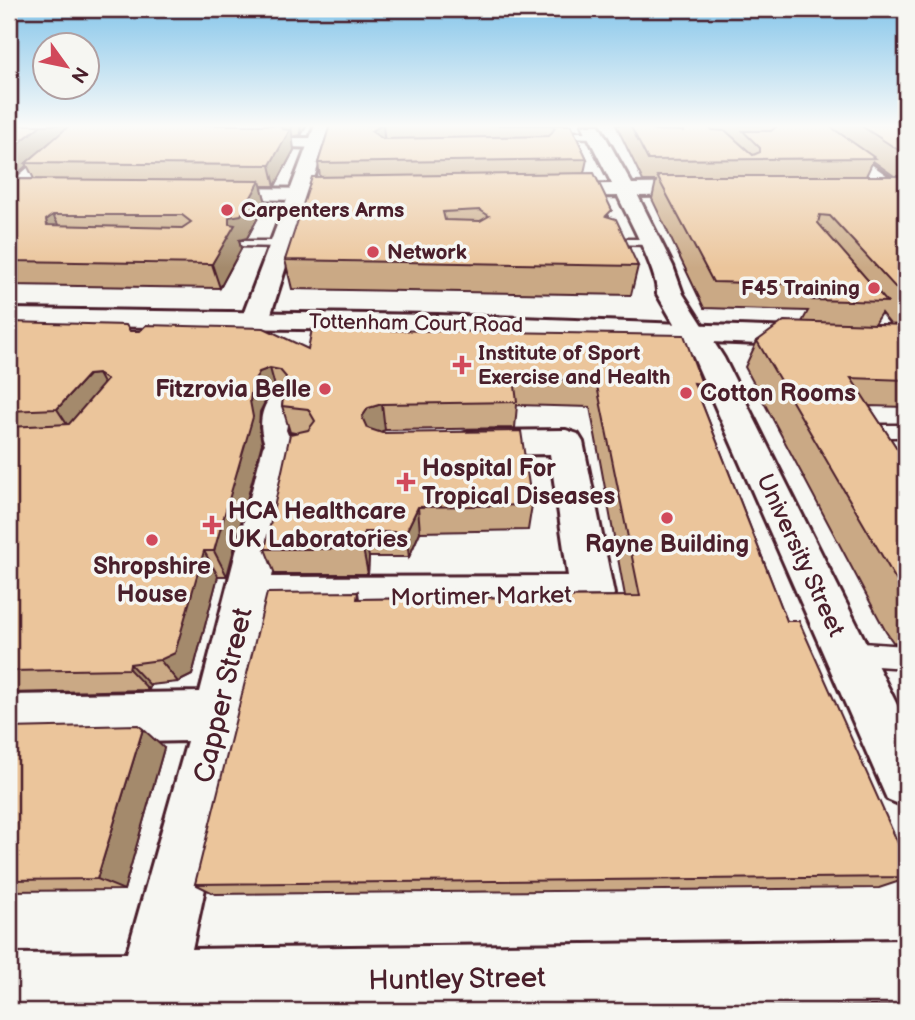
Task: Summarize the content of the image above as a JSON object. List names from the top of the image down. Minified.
{"streets":{"street":["Tottenham Court Road","University Street","Mortimer Market","Capper Street","Huntley Street"]},"crossings":[["Tottenham Court Road","University Street"],["Mortimer Market","Capper Street"],["Capper Street","Huntley Street"]],"places":{"other":["Carpenters Arms","Network","F45 Training","Fitzrovia Belle","Cotton Rooms","Rayne Building","Shropshire House"],"health":["Institute of Sport Exercise and Health","Hospital For Tropical Diseases","HCA Healthcare UK Laboratories"]},"north":"bottom right"}
